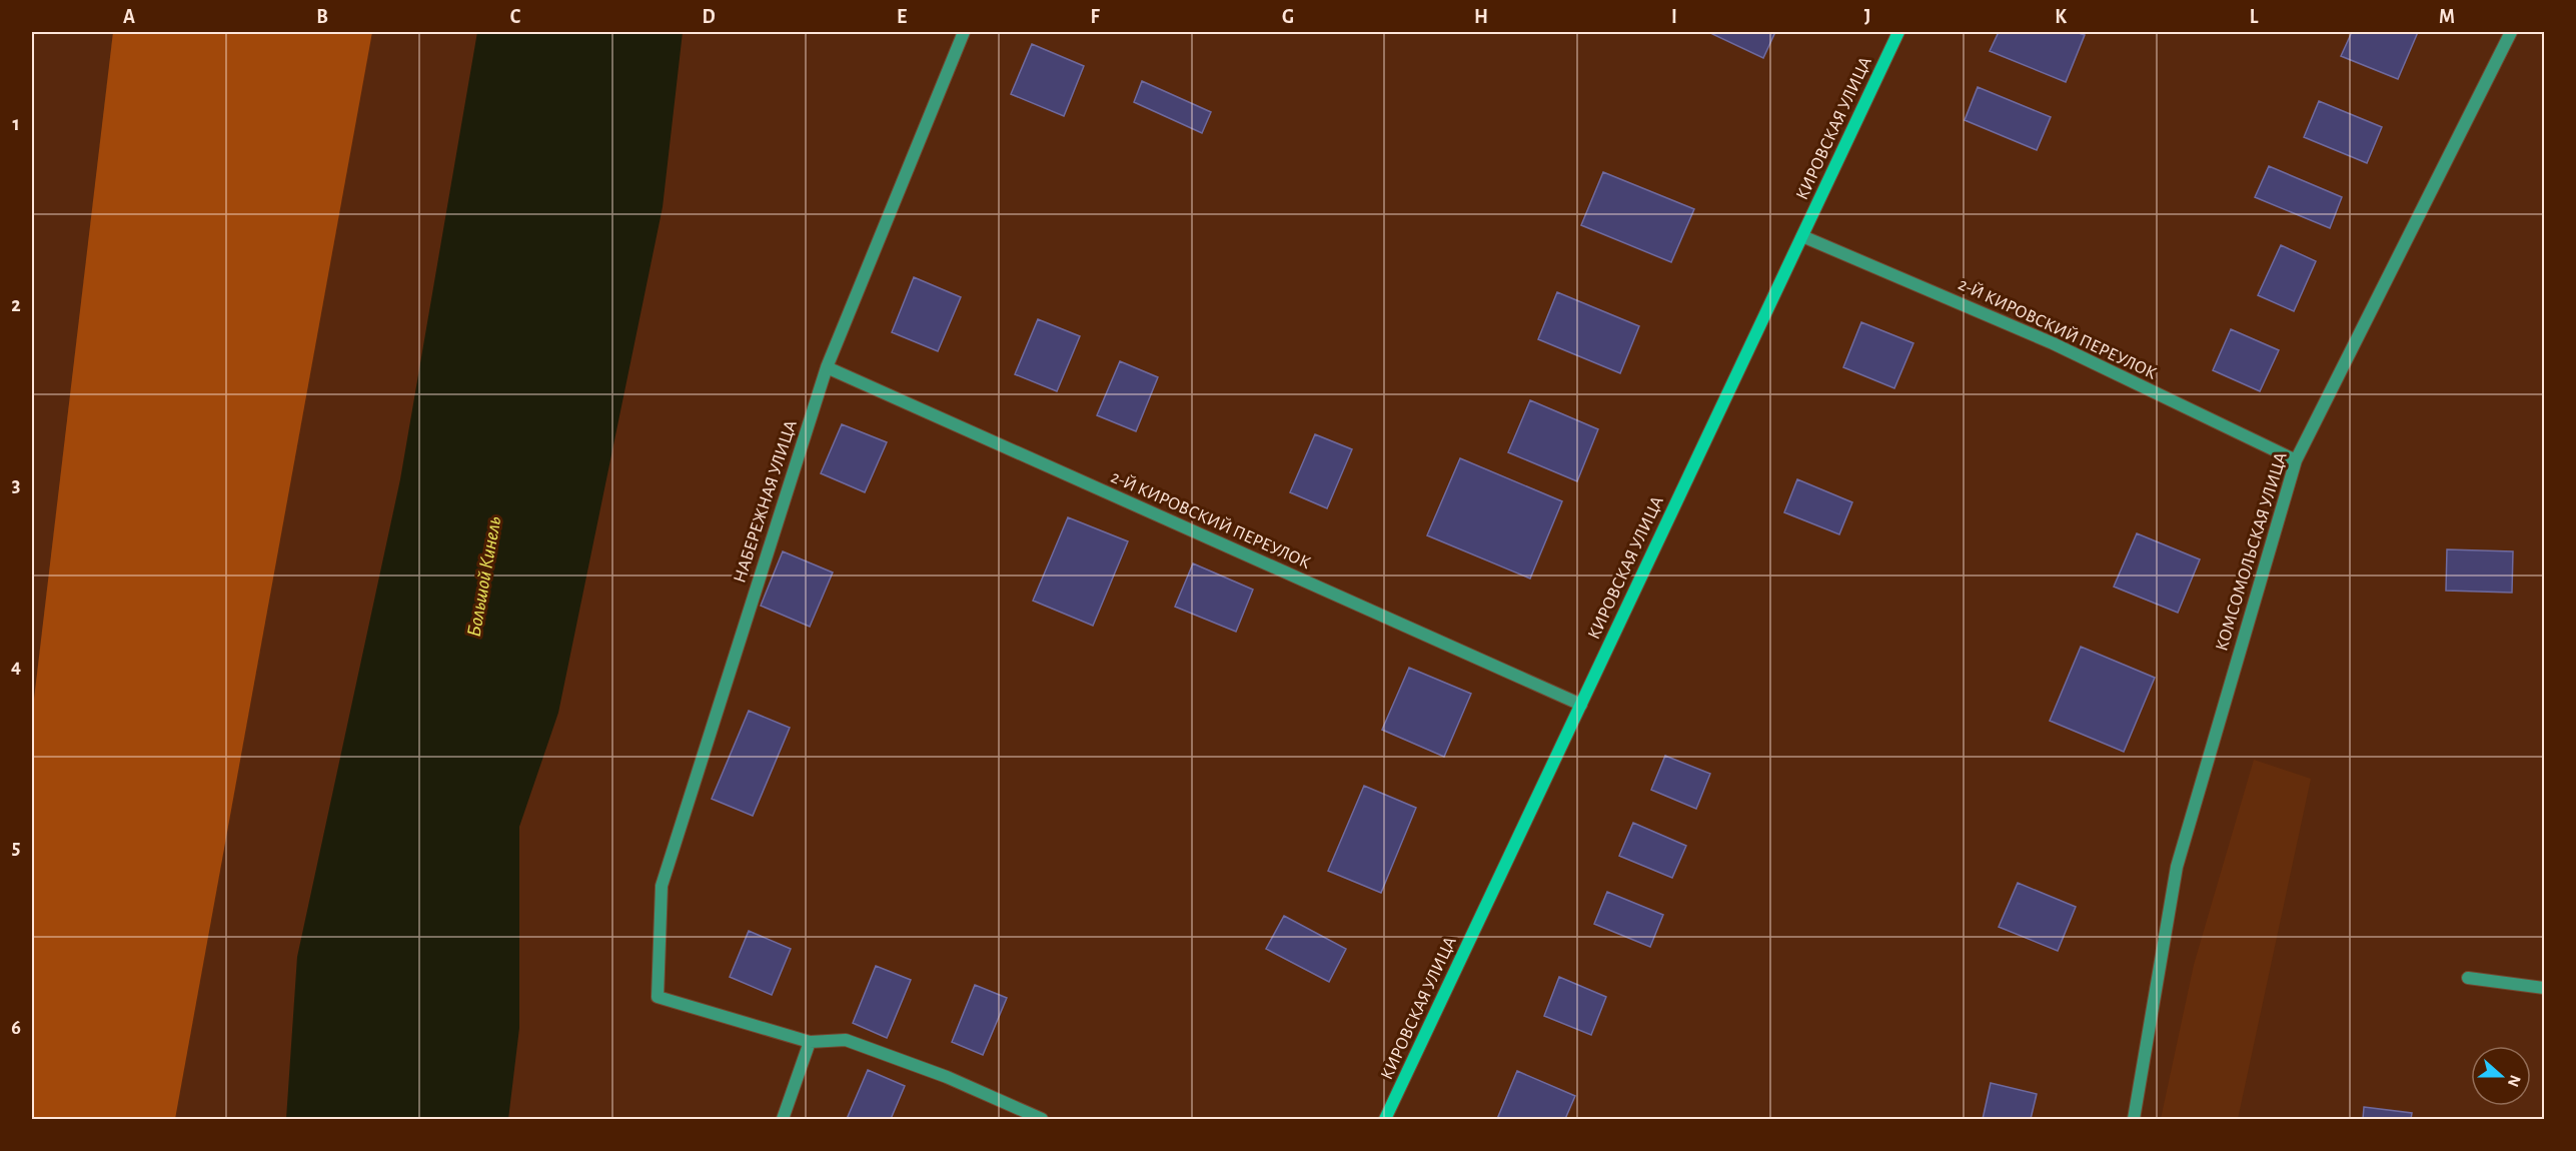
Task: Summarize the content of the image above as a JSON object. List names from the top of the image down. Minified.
{"streets":{"main road":["КИРОВСКАЯ УЛИЦА"],"street":["2-Й КИРОВСКИЙ ПЕРЕУЛОК","НАБЕРЕЖНАЯ УЛИЦА","КОМСОМОЛЬСКАЯ УЛИЦА"]},"crossings":[["КИРОВСКАЯ УЛИЦА","2-Й КИРОВСКИЙ ПЕРЕУЛОК"],["2-Й КИРОВСКИЙ ПЕРЕУЛОК","НАБЕРЕЖНАЯ УЛИЦА"],["2-Й КИРОВСКИЙ ПЕРЕУЛОК","КОМСОМОЛЬСКАЯ УЛИЦА"]],"water":["Большой Кинель"],"north":"right","grid":{"columns":["A","B","C","D","E","F","G","H","I","J","K","L","M"],"rows":["1","2","3","4","5","6"]}}
